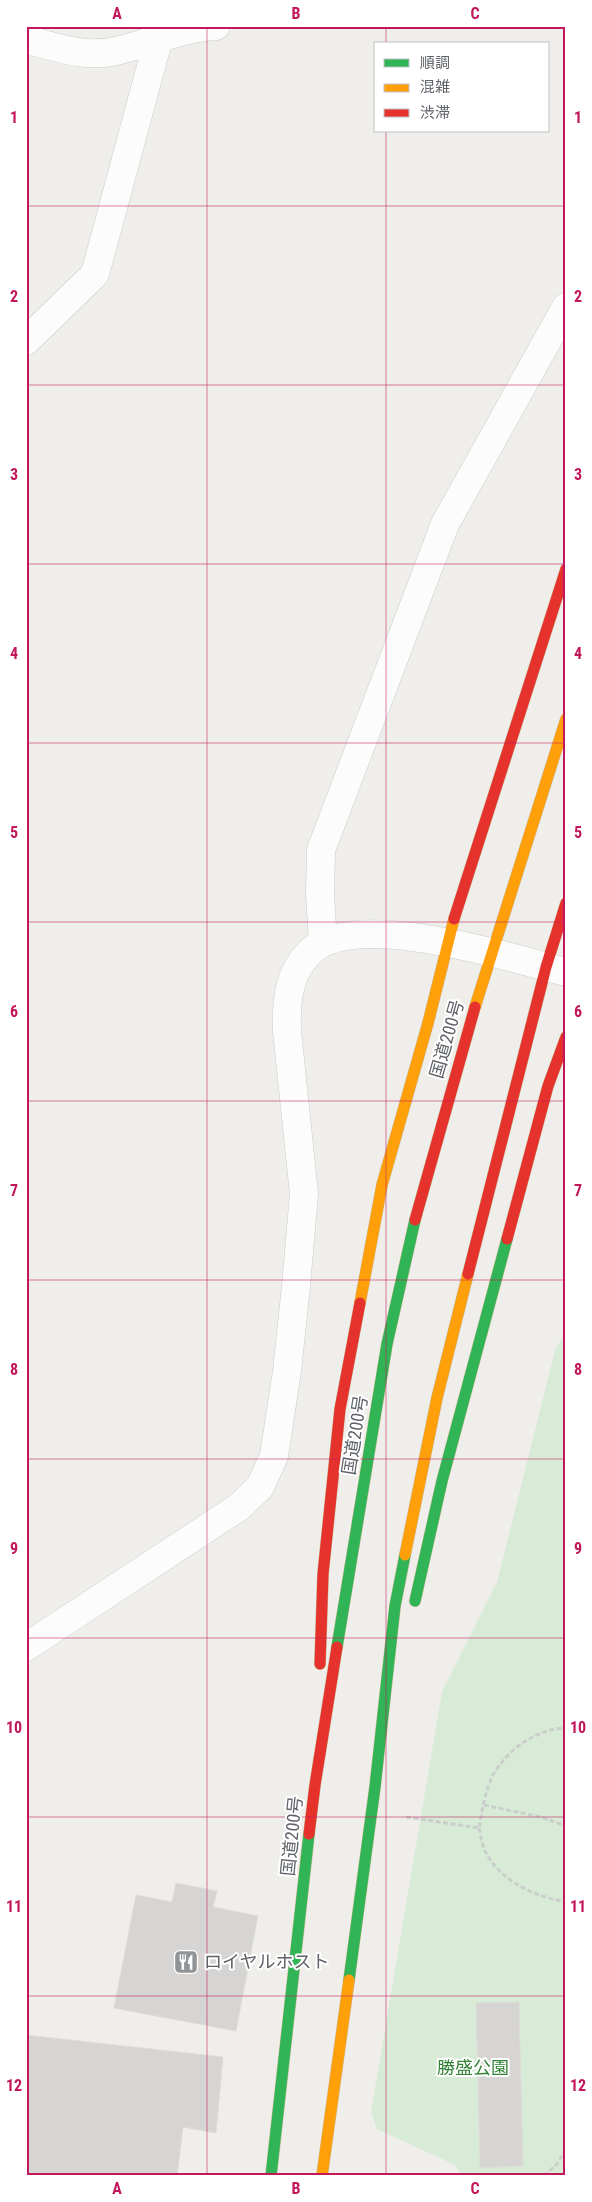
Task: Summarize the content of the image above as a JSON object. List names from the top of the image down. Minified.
{"streets":{"highway":["国道200号"]},"parks":["勝盛公園"],"places":{"restaurant":["ロイヤルホスト"]},"legend":["順調","混雑","渋滞"],"grid":{"columns":["A","B","C"],"rows":["1","2","3","4","5","6","7","8","9","10","11","12"]}}
